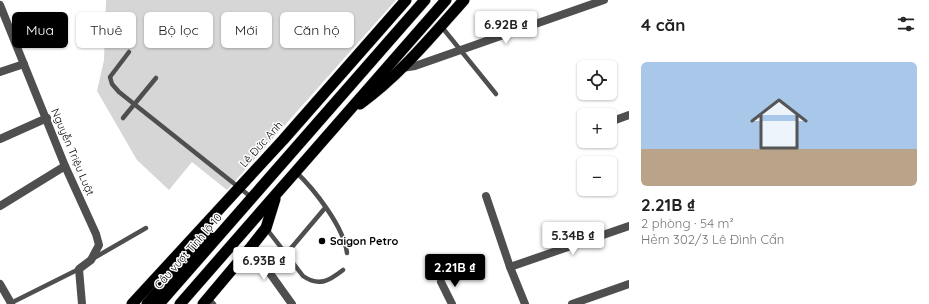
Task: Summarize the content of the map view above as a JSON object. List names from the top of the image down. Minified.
{"streets":{"highway":["Lê Đức Anh","Cầu vượt Tỉnh lộ 10"],"street":["Nguyễn Triệu Luật"]},"places":["Saigon Petro"],"page":{"heading":"4 căn","price":["6.92B ₫","5.34B ₫","6.93B ₫","2.21B ₫"],"chip":["Mua","Thuê","Bộ lọc","Mới","Căn hộ"],"list":[{"name":"2.21B ₫","note":"2 phòng · 54 m² · Hẻm 302/3 Lê Đình Cẩn"}],"map_buttons":["+","−"]}}
